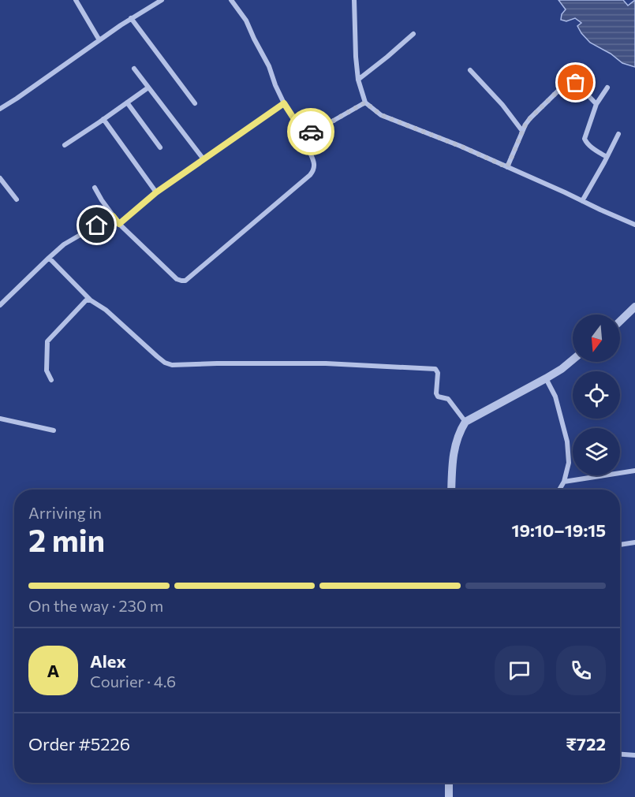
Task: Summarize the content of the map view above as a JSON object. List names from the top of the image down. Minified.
{"north":"bottom","page":{"heading":["2 min","Arriving in","19:10–19:15"],"panel":["Alex","Courier · 4.6","Order #5226","₹722"],"bar":"On the way · 230 m","round":"A"}}
